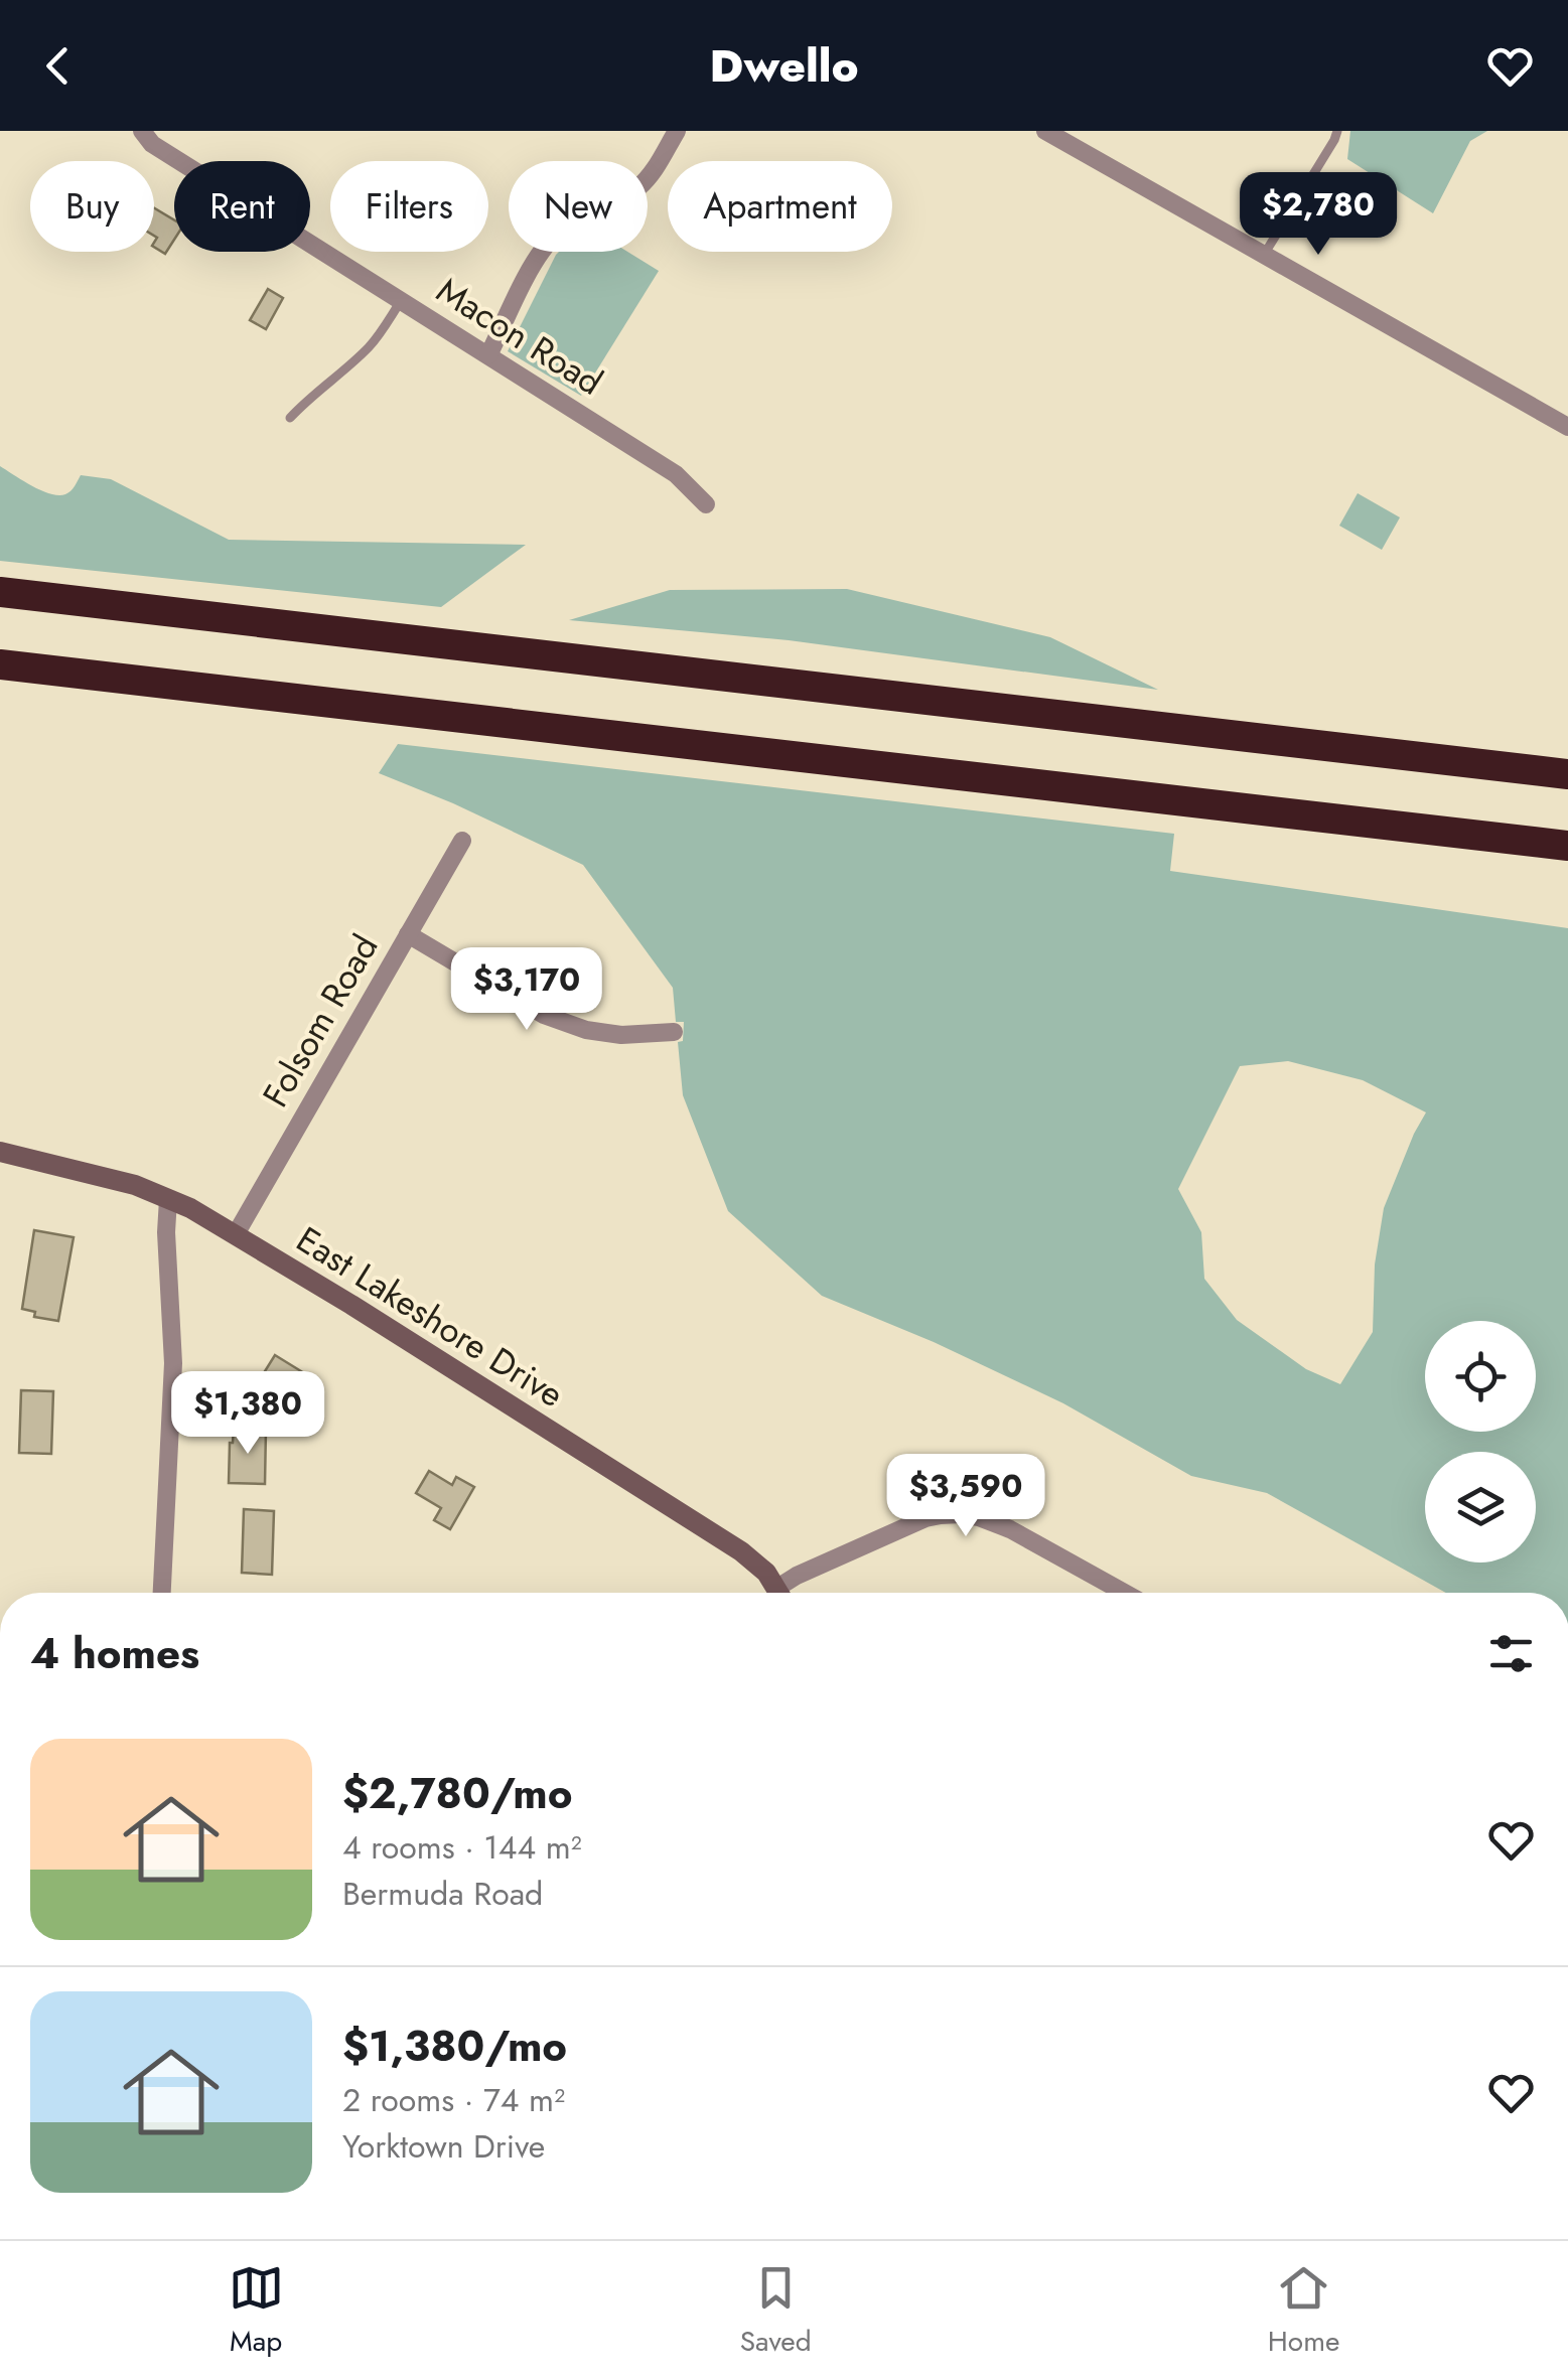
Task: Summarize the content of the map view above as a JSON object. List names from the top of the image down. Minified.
{"streets":{"street":["Macon Road","Folsom Road","East Lakeshore Drive"]},"crossings":[["Folsom Road","East Lakeshore Drive"]],"page":{"header":"Dwello","chip":["Buy","Rent","Filters","New","Apartment"],"price":["$2,780","$3,170","$1,380","$3,590"],"heading":"4 homes","list":[{"name":"$2,780/mo","note":"4 rooms · 144 m² · Bermuda Road"},{"name":"$1,380/mo","note":"2 rooms · 74 m² · Yorktown Drive"}],"tabs":["Map","Saved","Home"]}}
